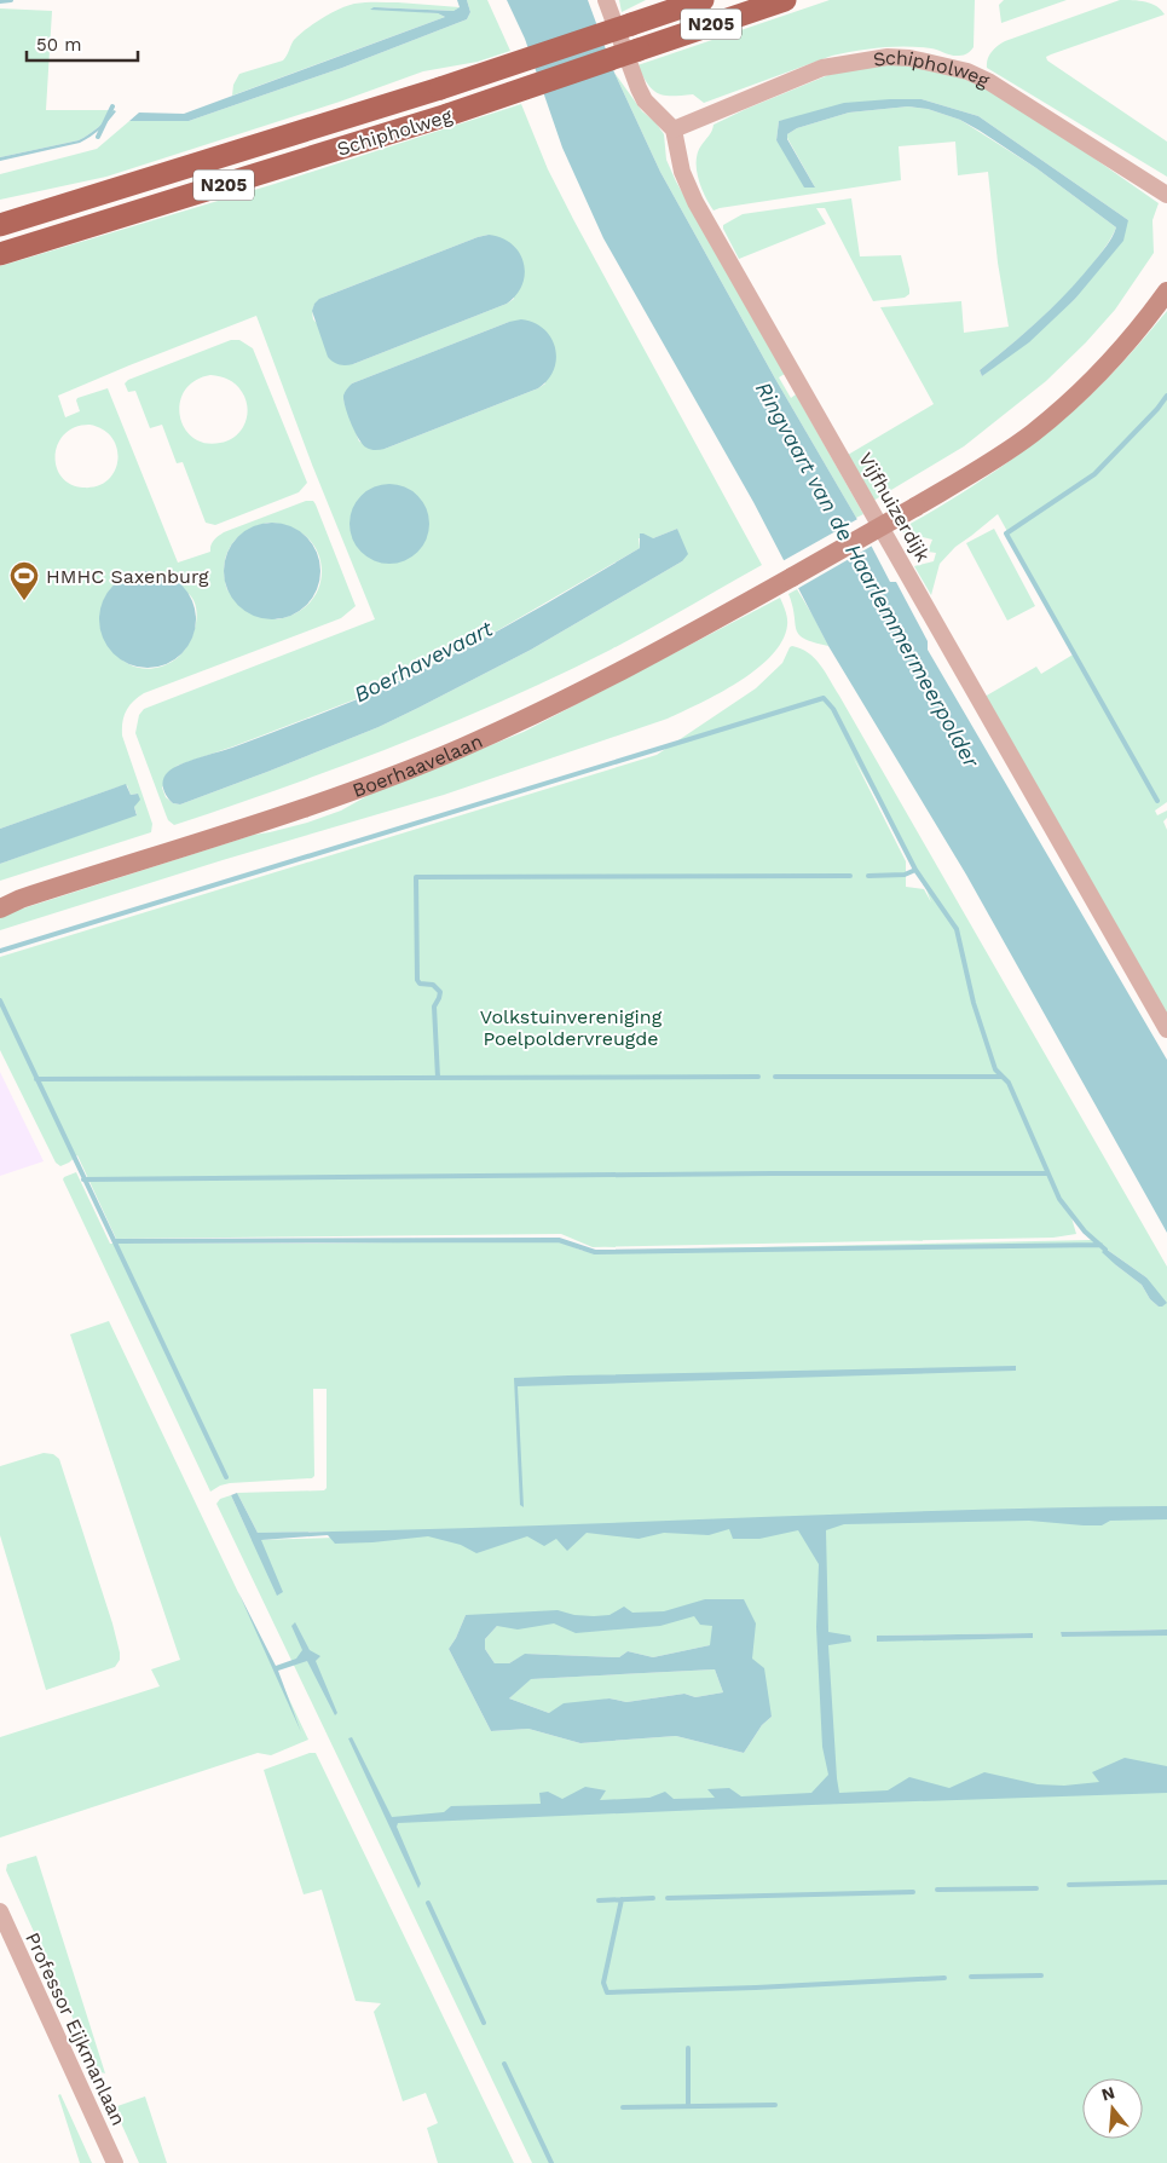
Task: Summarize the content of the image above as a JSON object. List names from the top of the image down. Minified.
{"streets":{"highway":["N205","Schipholweg"],"main road":["Boerhaavelaan"],"street":["Vijfhuizerdijk","Professor Eijkmanlaan"]},"crossings":[["Schipholweg","Vijfhuizerdijk"]],"water":["Ringvaart van de Haarlemmermeerpolder","Boerhavevaart"],"parks":["Volkstuinvereniging Poelpoldervreugde"],"places":{"sports":["HMHC Saxenburg"]},"scale_bar":"50 m","north":"top"}
